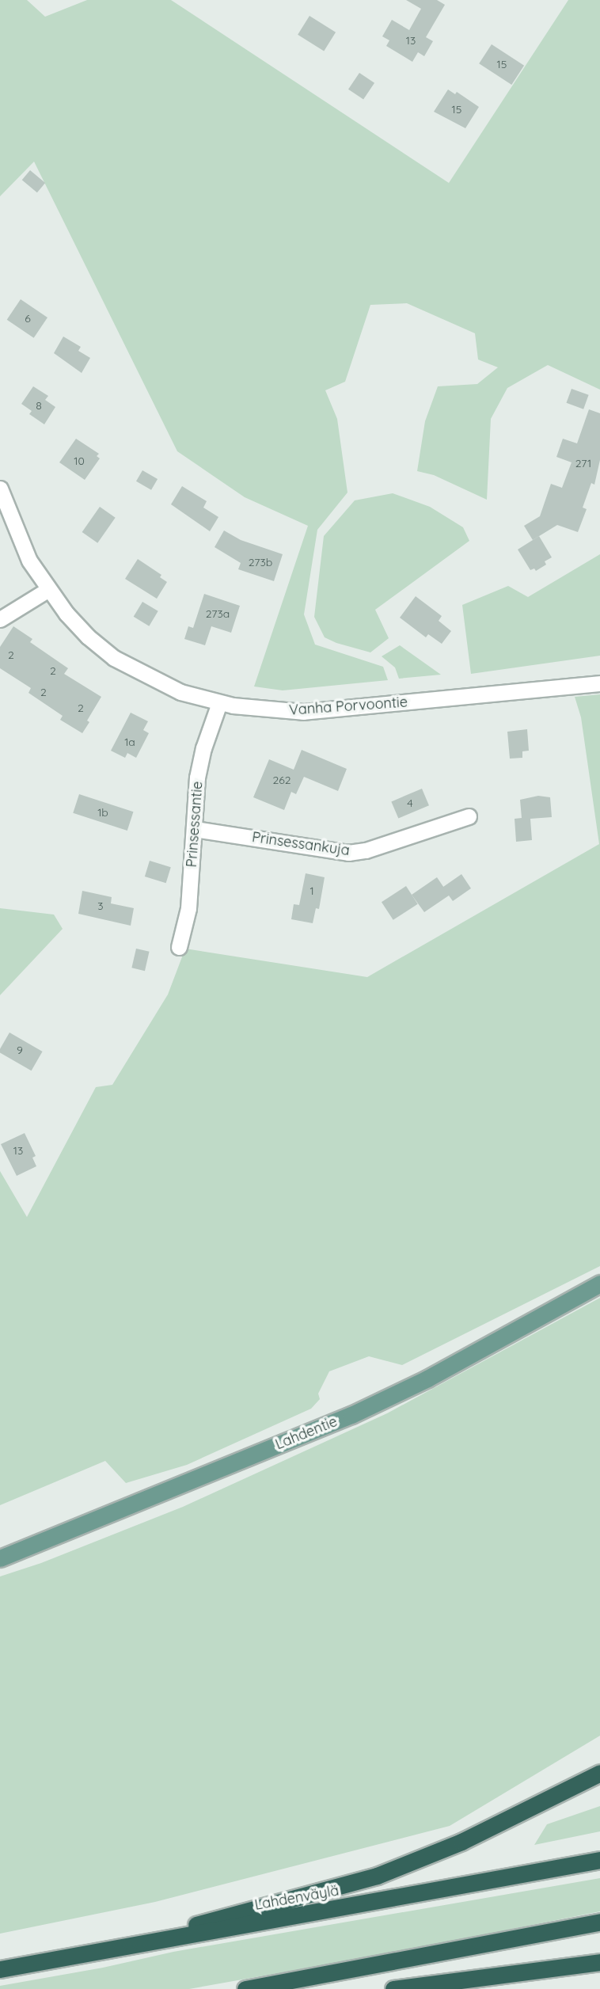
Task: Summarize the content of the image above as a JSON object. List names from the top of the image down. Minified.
{"streets":{"highway":["Lahdenväylä"],"main road":["Lahdentie"],"street":["Vanha Porvoontie","Prinsessantie","Prinsessankuja"]},"crossings":[["Vanha Porvoontie","Prinsessantie"],["Prinsessantie","Prinsessankuja"]],"house_numbers":["13","15","15","6","8","10","271","273b","273a","2","2","2","2","1a","262","4","1b","1","3","9","13"]}
